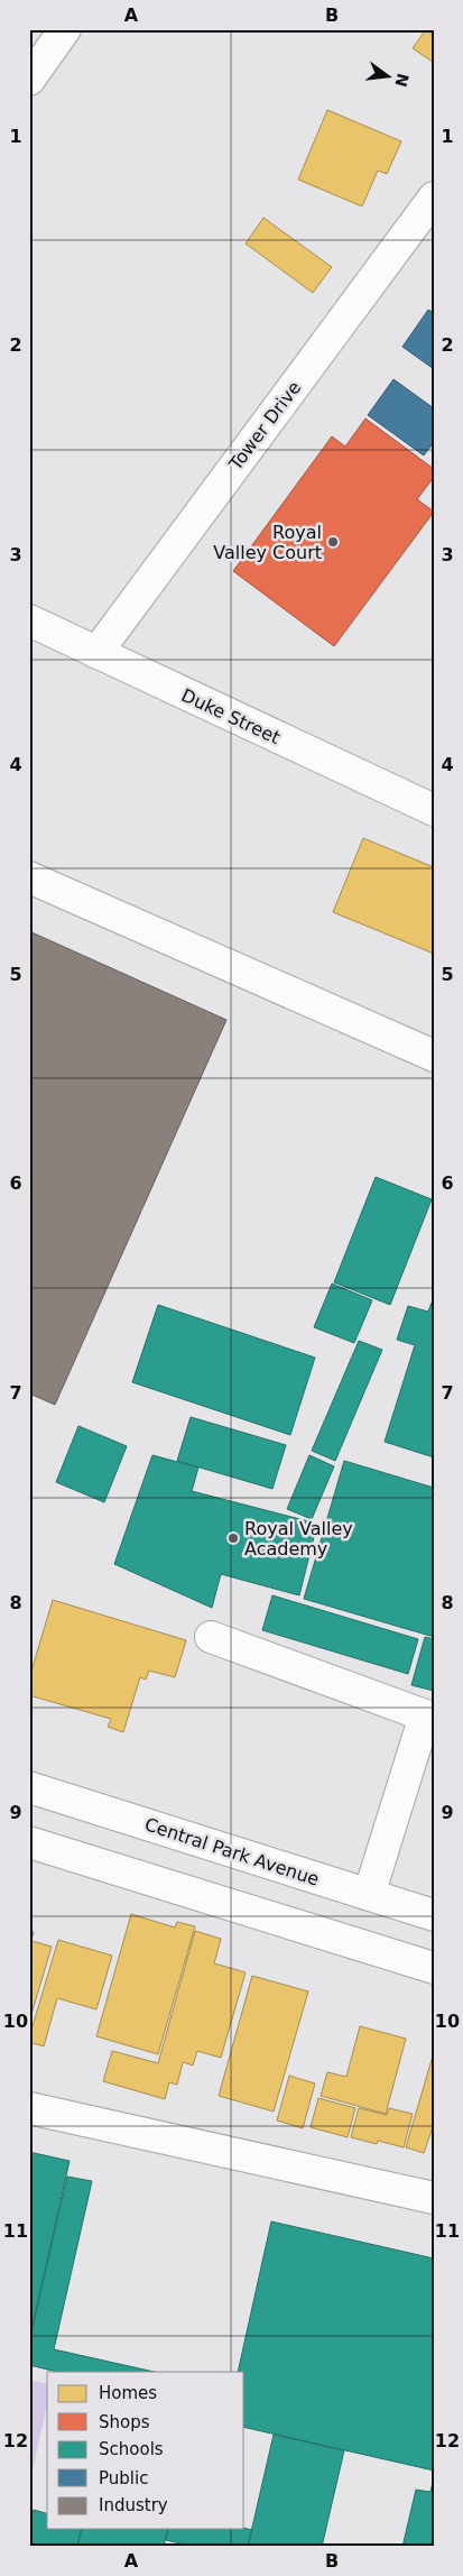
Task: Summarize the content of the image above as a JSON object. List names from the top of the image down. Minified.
{"streets":{"street":["Tower Drive","Duke Street","Central Park Avenue"]},"crossings":[["Tower Drive","Duke Street"]],"places":["Royal Valley Court","Royal Valley Academy"],"legend":["Homes","Shops","Schools","Public","Industry"],"north":"right","grid":{"columns":["A","B"],"rows":["1","2","3","4","5","6","7","8","9","10","11","12"]}}
